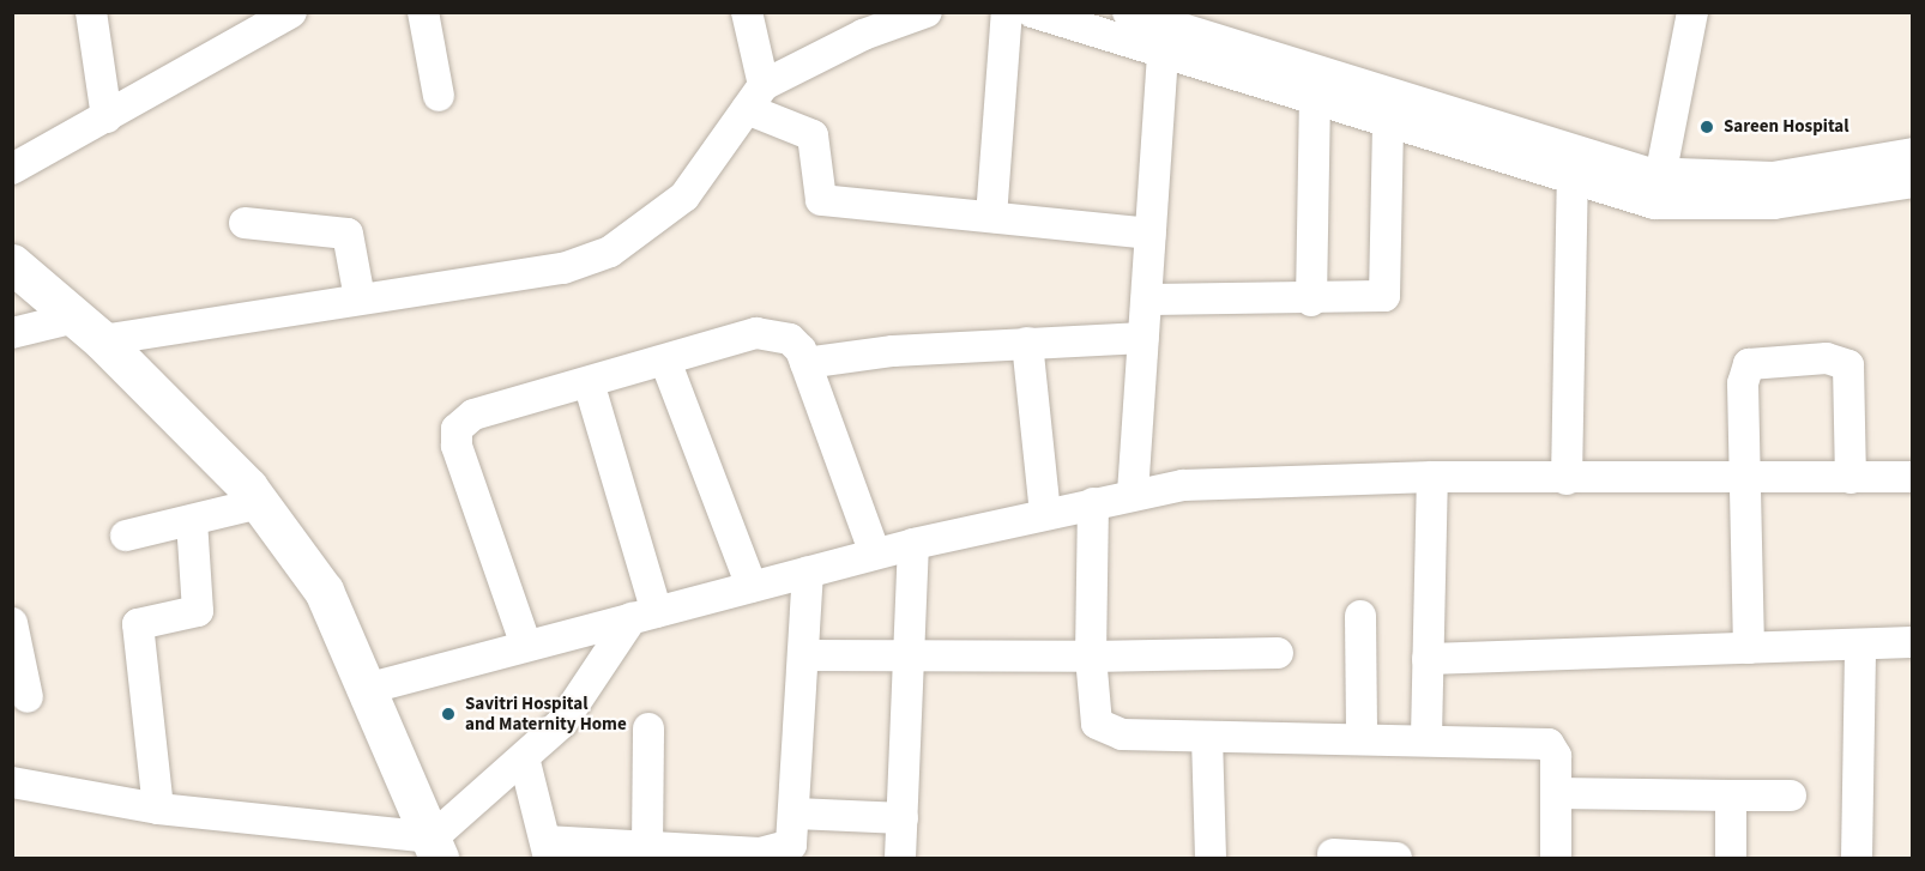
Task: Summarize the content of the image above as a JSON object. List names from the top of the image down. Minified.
{"places":["Sareen Hospital","Savitri Hospital and Maternity Home"]}
